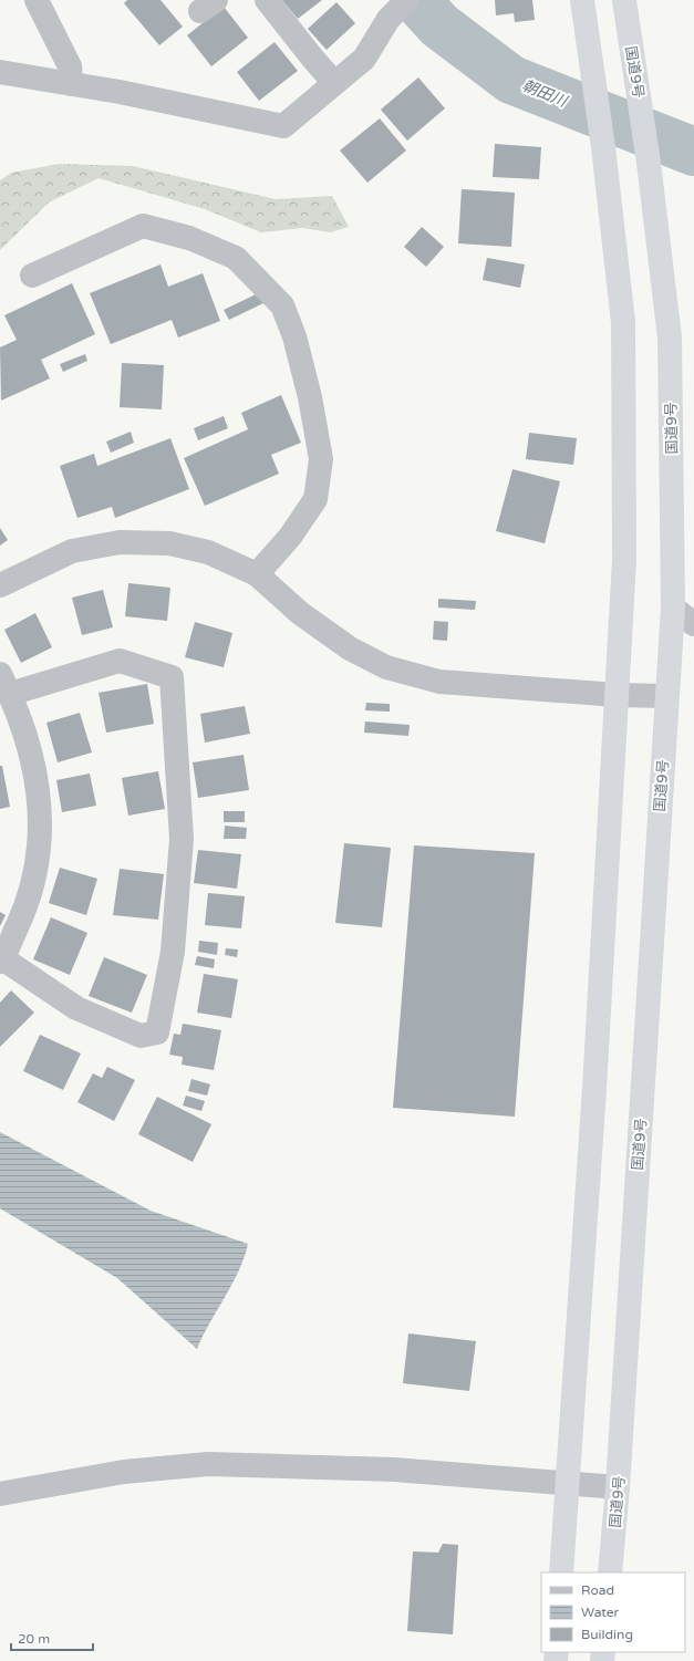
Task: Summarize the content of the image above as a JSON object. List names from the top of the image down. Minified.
{"streets":{"highway":["国道9号"]},"water":["朝田川"],"legend":["Road","Water","Building"],"scale_bar":"20 m"}
